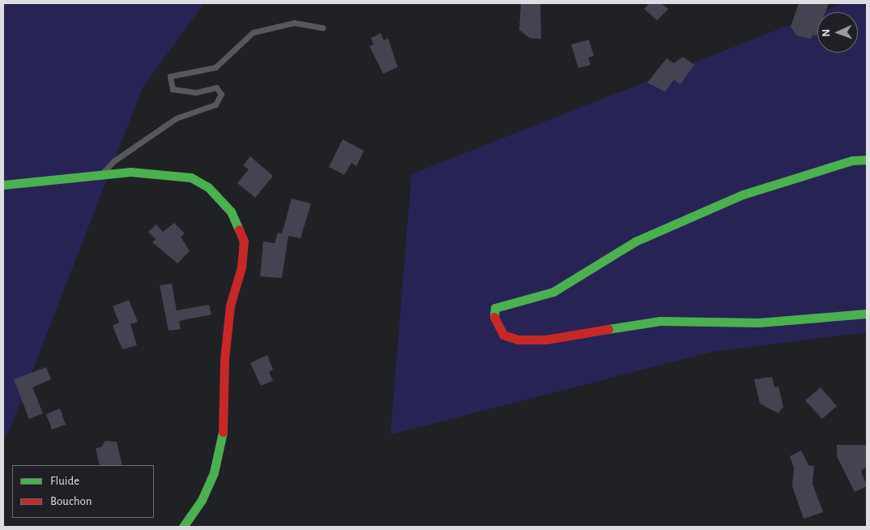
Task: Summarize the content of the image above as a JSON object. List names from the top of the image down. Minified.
{"legend":["Fluide","Bouchon"],"north":"left"}
